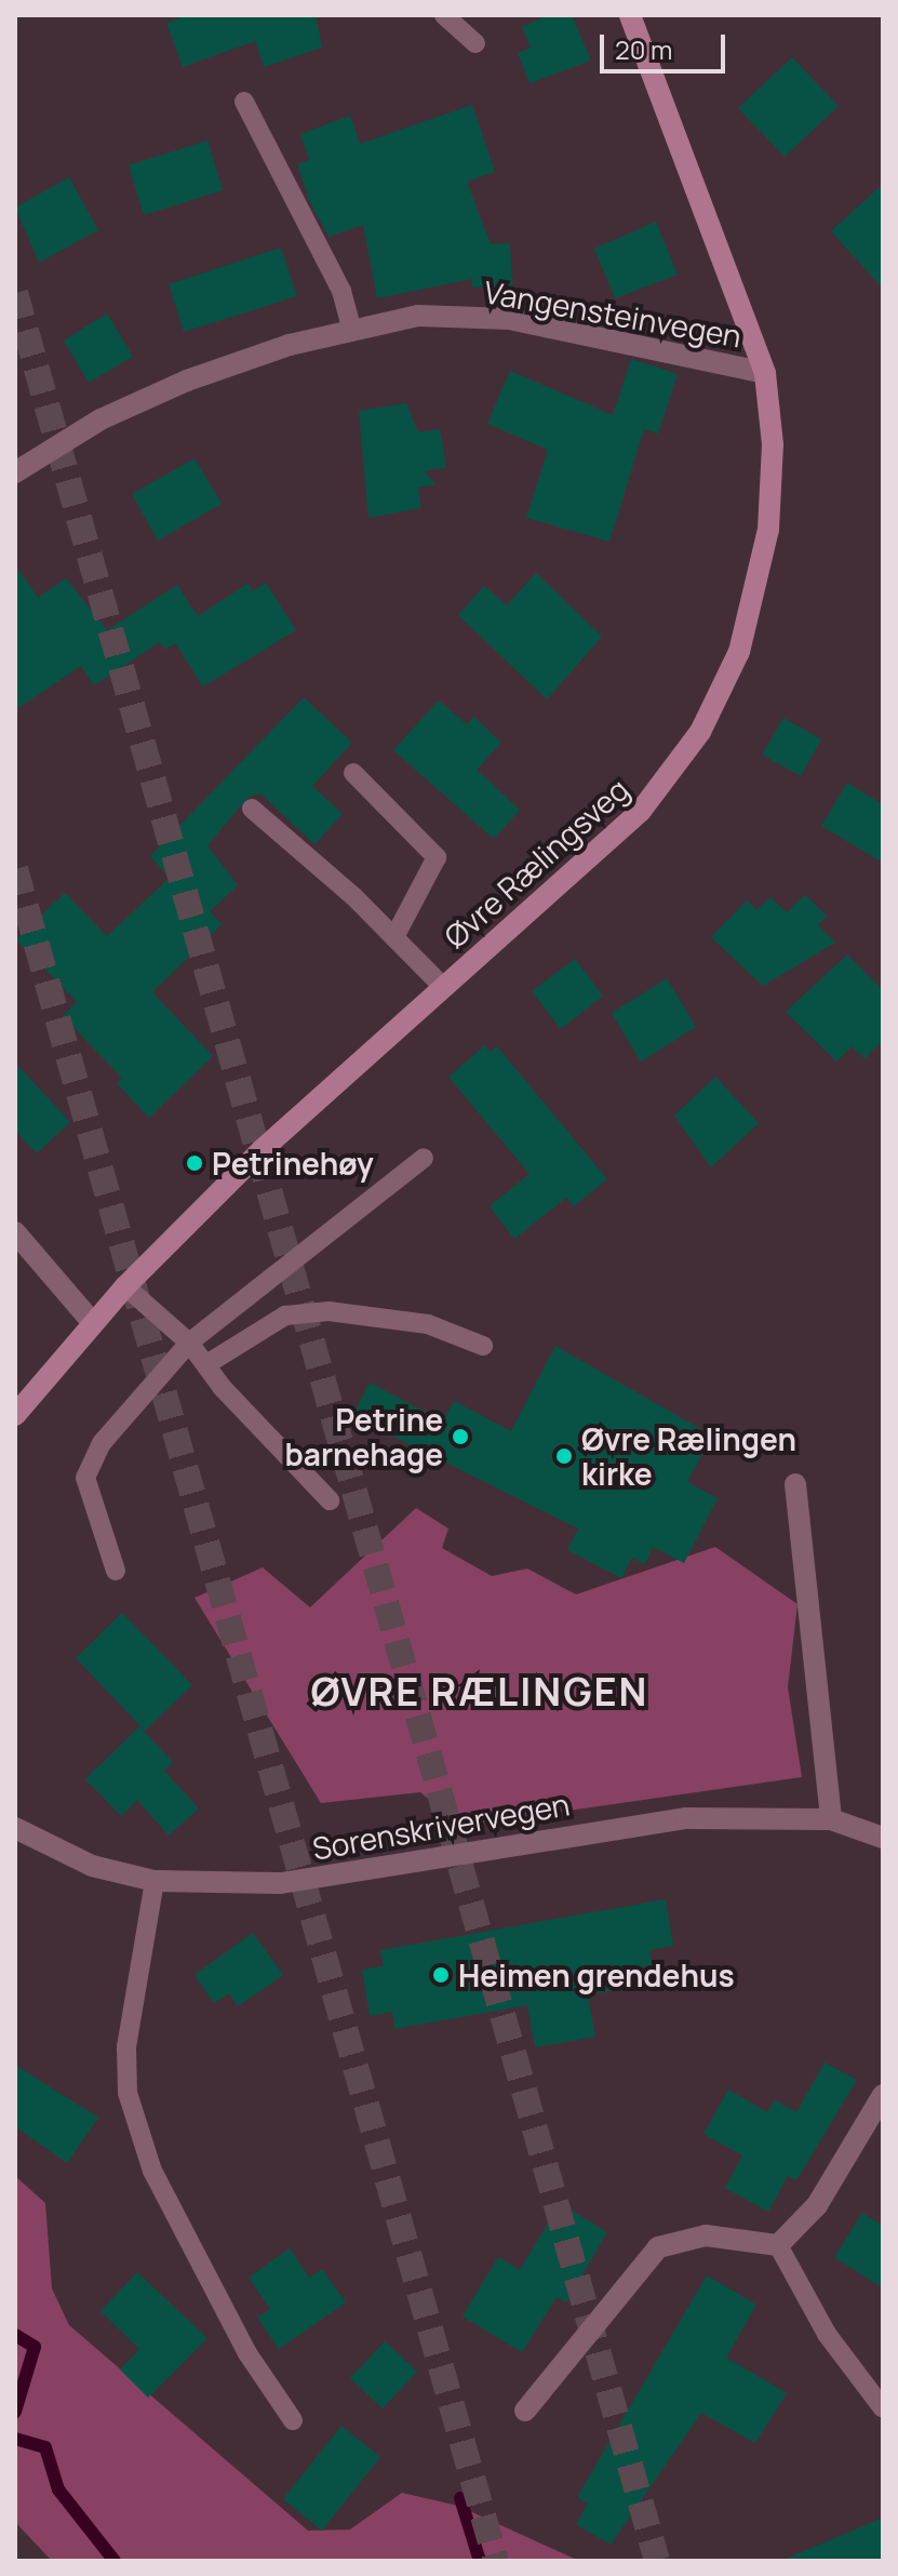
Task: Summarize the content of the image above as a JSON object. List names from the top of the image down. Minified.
{"streets":{"main road":["Øvre Rælingsveg"],"street":["Vangensteinvegen","Sorenskrivervegen"]},"crossings":[["Vangensteinvegen","Øvre Rælingsveg"]],"districts":["ØVRE RÆLINGEN"],"places":["Petrinehøy","Petrine barnehage","Øvre Rælingen kirke","Heimen grendehus"],"scale_bar":"20 m"}
